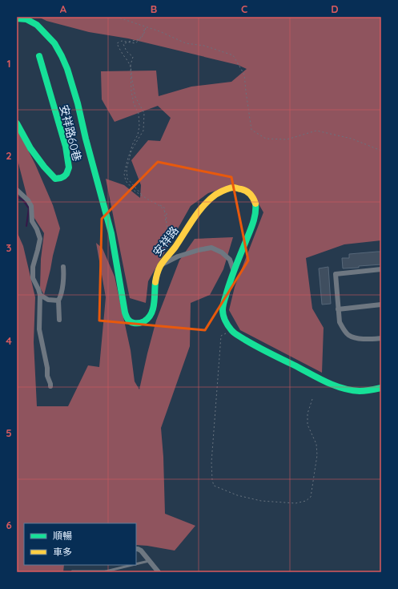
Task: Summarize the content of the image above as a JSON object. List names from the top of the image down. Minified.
{"streets":{"street":["安祥路60巷","安祥路"]},"legend":["順暢","車多"],"grid":{"columns":["A","B","C","D"],"rows":["1","2","3","4","5","6"]}}
